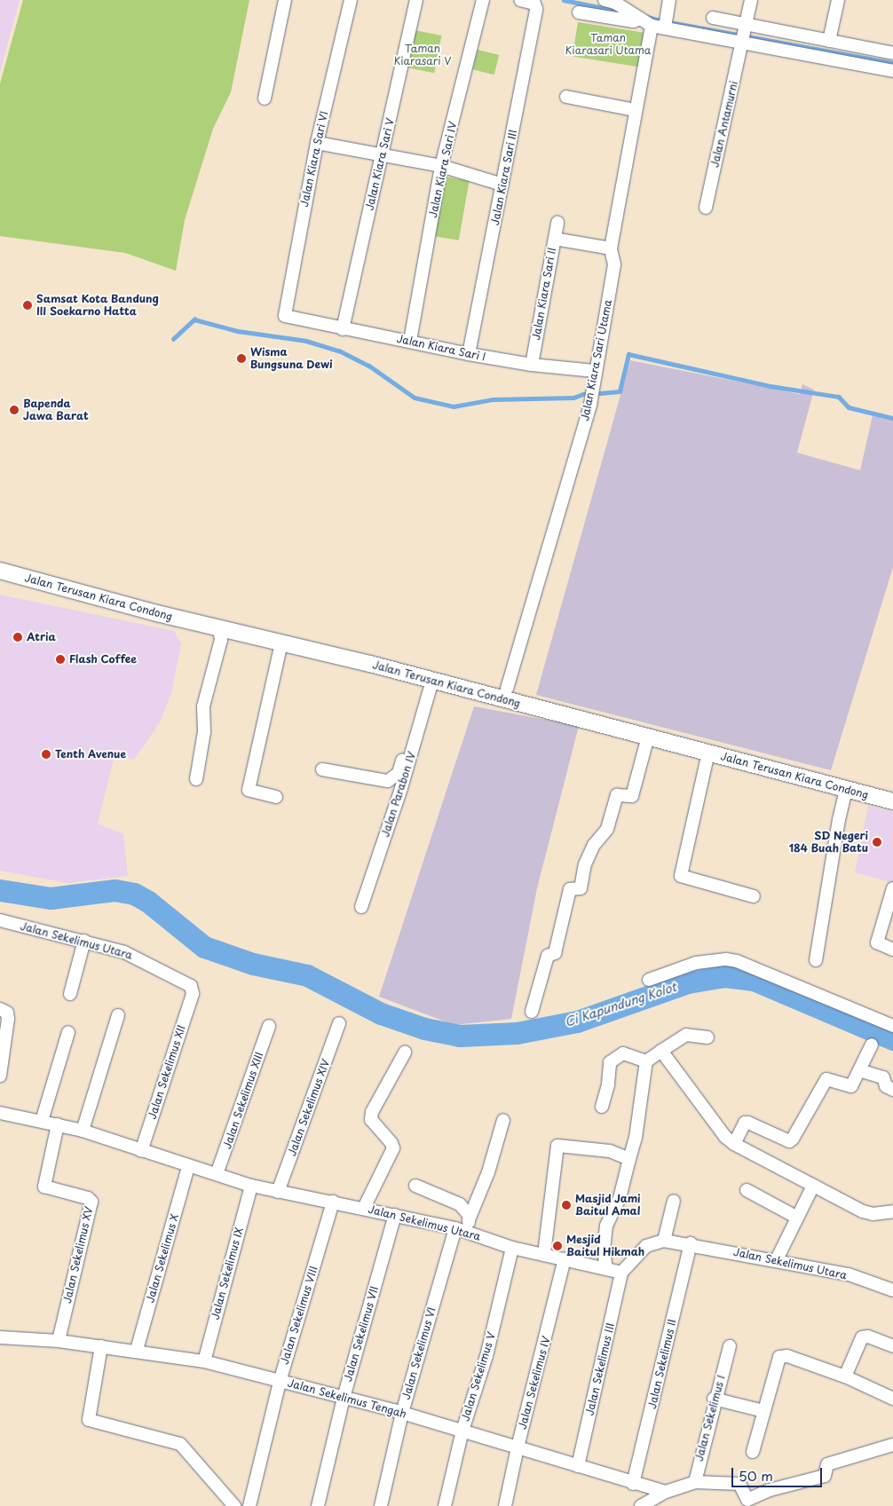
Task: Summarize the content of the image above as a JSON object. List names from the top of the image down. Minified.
{"streets":{"main road":["Jalan Terusan Kiara Condong"],"street":["Jalan Antamurni","Jalan Kiara Sari VI","Jalan Kiara Sari V","Jalan Kiara Sari IV","Jalan Kiara Sari III","Jalan Kiara Sari II","Jalan Kiara Sari I","Jalan Kiara Sari Utama","Jalan Parabon IV","Jalan Sekelimus Utara","Jalan Sekelimus XII","Jalan Sekelimus XIII","Jalan Sekelimus XIV","Jalan Sekelimus XV","Jalan Sekelimus X","Jalan Sekelimus IX","Jalan Sekelimus VIII","Jalan Sekelimus VII","Jalan Sekelimus VI","Jalan Sekelimus II","Jalan Sekelimus III","Jalan Sekelimus V","Jalan Sekelimus IV","Jalan Sekelimus Tengah","Jalan Sekelimus I"]},"crossings":[["Jalan Kiara Sari VI","Jalan Kiara Sari I"],["Jalan Kiara Sari V","Jalan Kiara Sari I"],["Jalan Kiara Sari IV","Jalan Kiara Sari I"],["Jalan Kiara Sari III","Jalan Kiara Sari I"],["Jalan Kiara Sari II","Jalan Kiara Sari I"],["Jalan Kiara Sari I","Jalan Kiara Sari Utama"],["Jalan Terusan Kiara Condong","Jalan Parabon IV"],["Jalan Sekelimus Utara","Jalan Sekelimus XII"],["Jalan Sekelimus Utara","Jalan Sekelimus XIII"],["Jalan Sekelimus Utara","Jalan Sekelimus XIV"],["Jalan Sekelimus Utara","Jalan Sekelimus XV"],["Jalan Sekelimus Utara","Jalan Sekelimus X"],["Jalan Sekelimus Utara","Jalan Sekelimus IX"],["Jalan Sekelimus Utara","Jalan Sekelimus VIII"],["Jalan Sekelimus Utara","Jalan Sekelimus VII"],["Jalan Sekelimus Utara","Jalan Sekelimus VI"],["Jalan Sekelimus Utara","Jalan Sekelimus II"],["Jalan Sekelimus Utara","Jalan Sekelimus III"],["Jalan Sekelimus Utara","Jalan Sekelimus V"],["Jalan Sekelimus Utara","Jalan Sekelimus IV"],["Jalan Sekelimus XV","Jalan Sekelimus Tengah"],["Jalan Sekelimus X","Jalan Sekelimus Tengah"],["Jalan Sekelimus IX","Jalan Sekelimus Tengah"],["Jalan Sekelimus VIII","Jalan Sekelimus Tengah"],["Jalan Sekelimus VII","Jalan Sekelimus Tengah"],["Jalan Sekelimus VI","Jalan Sekelimus Tengah"],["Jalan Sekelimus II","Jalan Sekelimus Tengah"],["Jalan Sekelimus III","Jalan Sekelimus Tengah"],["Jalan Sekelimus V","Jalan Sekelimus Tengah"],["Jalan Sekelimus IV","Jalan Sekelimus Tengah"]],"water":["Ci Kapundung Kolot"],"parks":["Taman Kiarasari Utama","Taman Kiarasari V"],"places":["Samsat Kota Bandung III Soekarno Hatta","Wisma Bungsuna Dewi","Bapenda Jawa Barat","Atria","Flash Coffee","Tenth Avenue","SD Negeri 184 Buah Batu","Masjid Jami Baitul Amal","Mesjid Baitul Hikmah"],"scale_bar":"50 m"}
